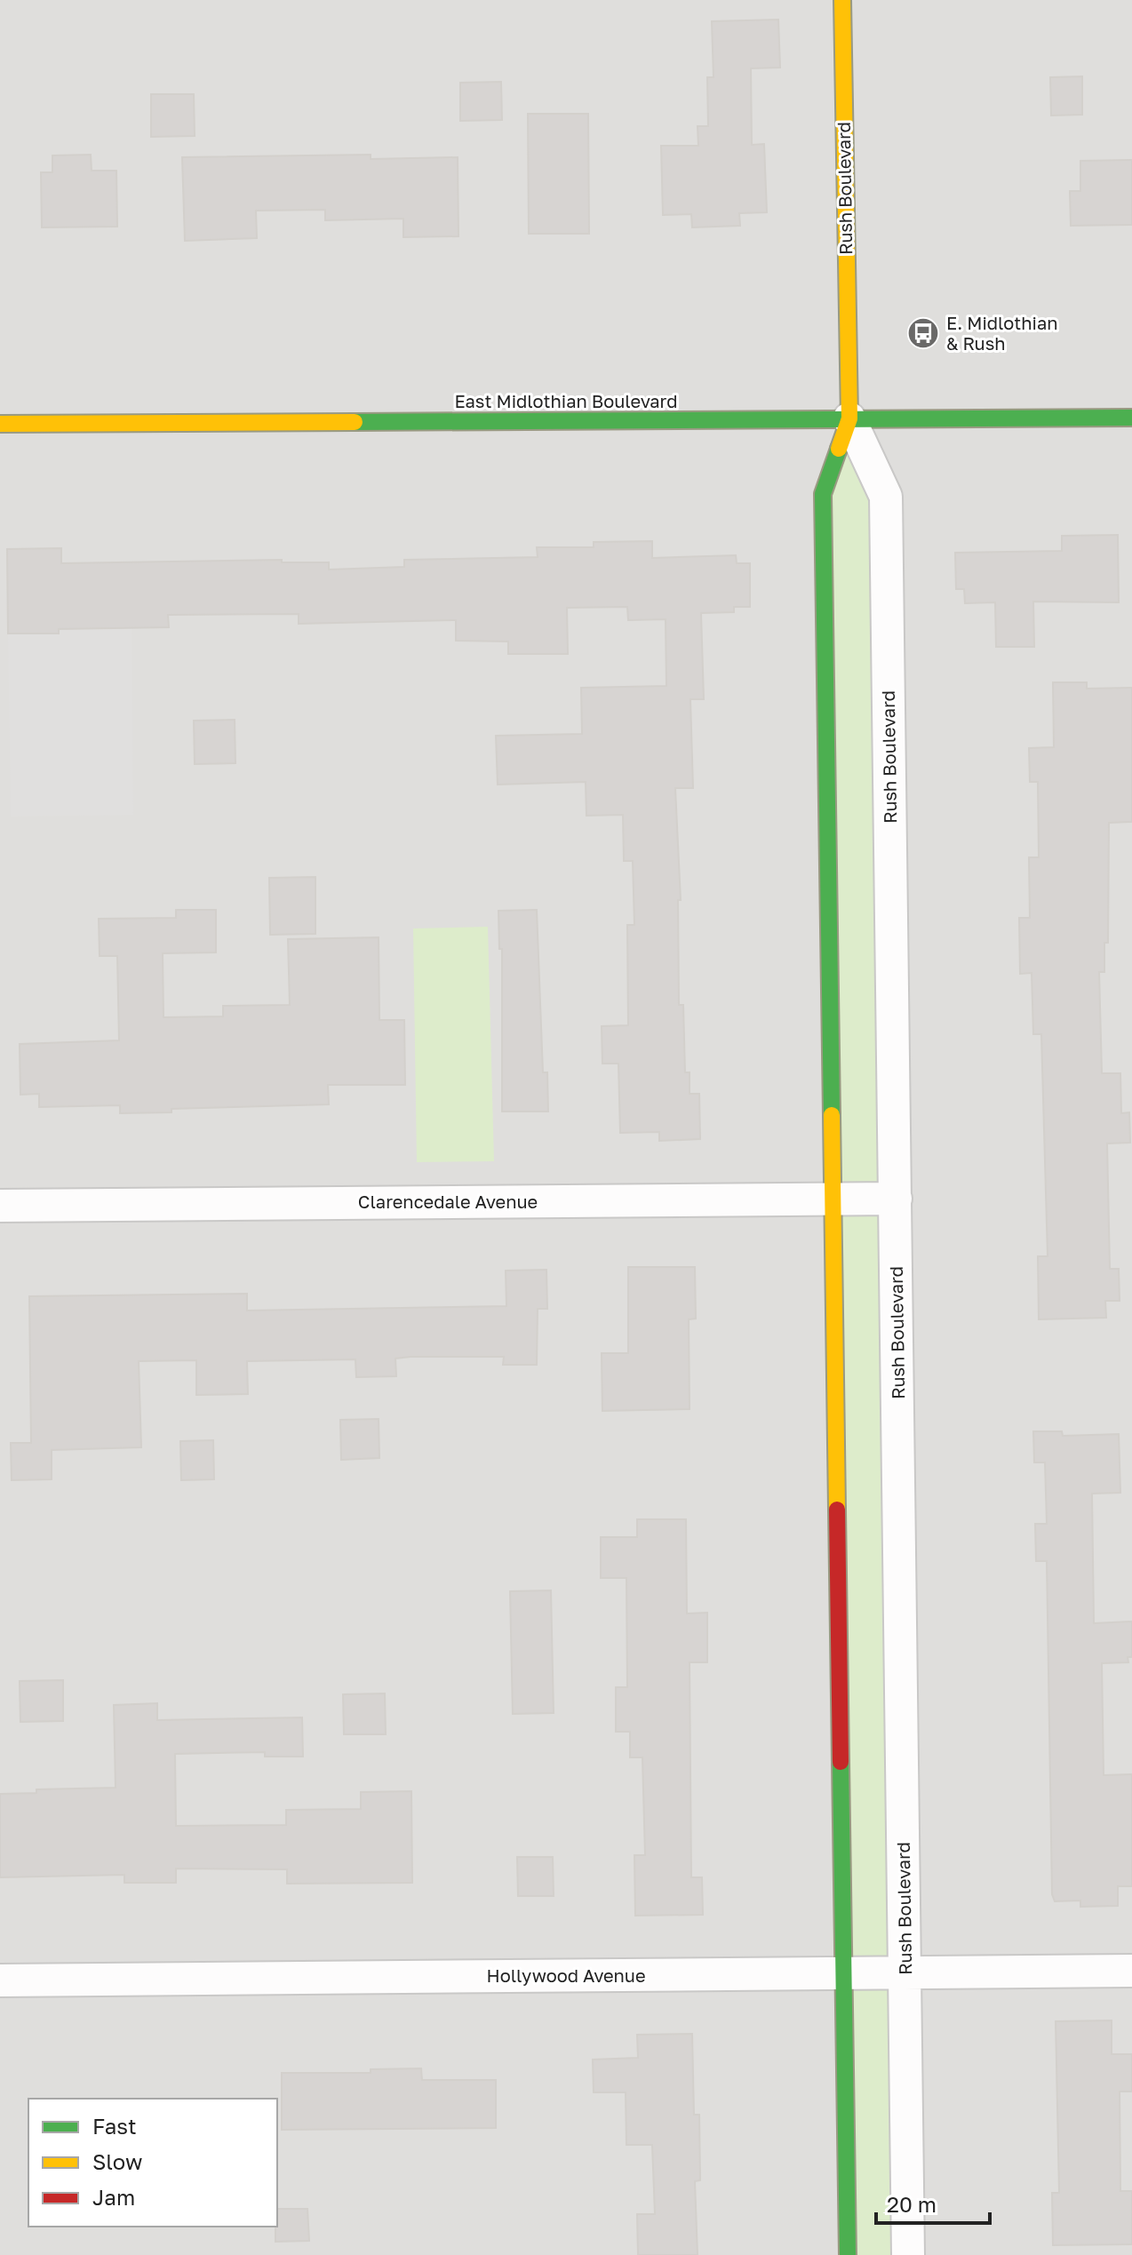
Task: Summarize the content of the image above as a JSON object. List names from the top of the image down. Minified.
{"streets":{"street":["Rush Boulevard","East Midlothian Boulevard","Clarencedale Avenue","Hollywood Avenue"]},"crossings":[["Rush Boulevard","East Midlothian Boulevard"],["Rush Boulevard","Clarencedale Avenue"],["Rush Boulevard","Hollywood Avenue"]],"places":{"bus stop":["E. Midlothian & Rush"]},"legend":["Fast","Slow","Jam"],"scale_bar":"20 m"}
